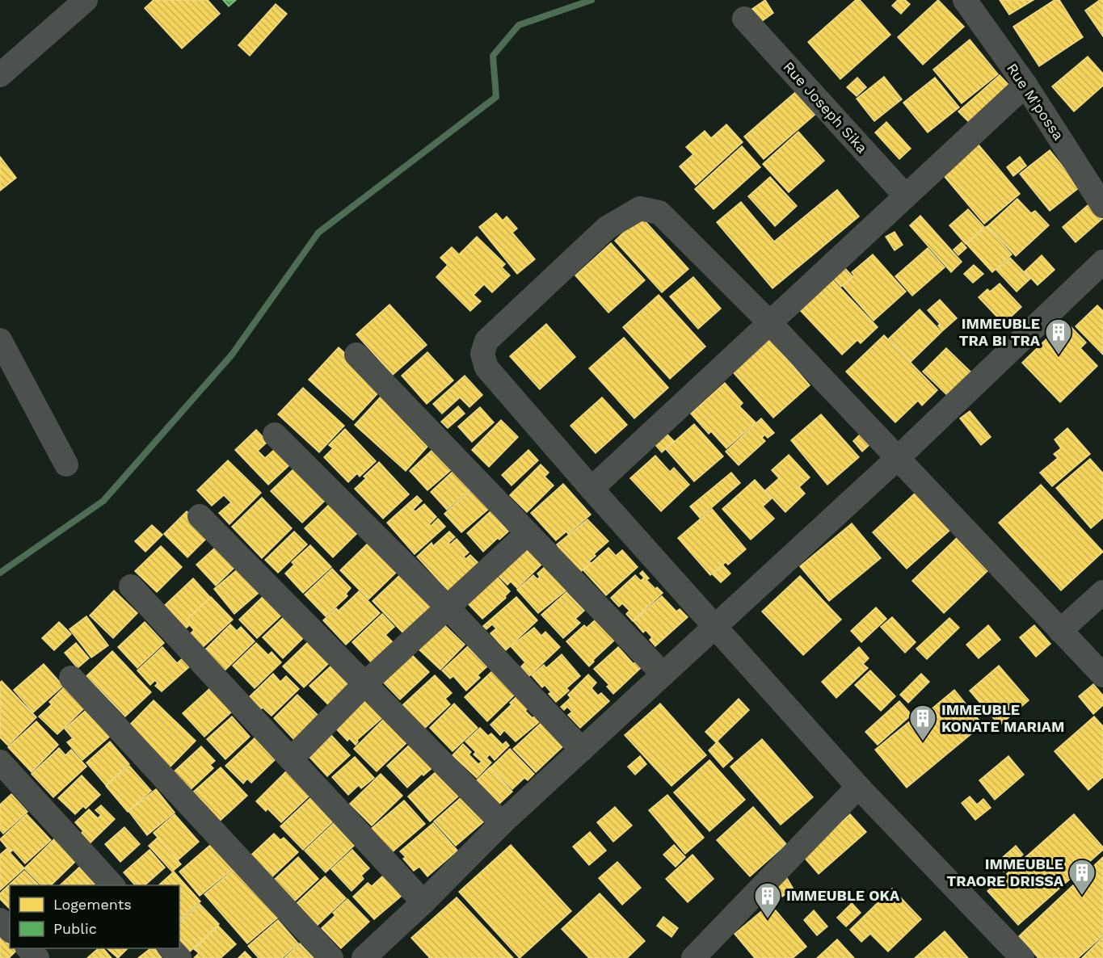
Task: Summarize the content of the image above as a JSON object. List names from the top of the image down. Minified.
{"streets":{"street":["Rue M'possa","Rue Joseph Sika"]},"places":{"building":["IMMEUBLE TRA BI TRA","IMMEUBLE KONATE MARIAM","IMMEUBLE TRAORE DRISSA","IMMEUBLE OKA"]},"legend":["Logements","Public"]}
